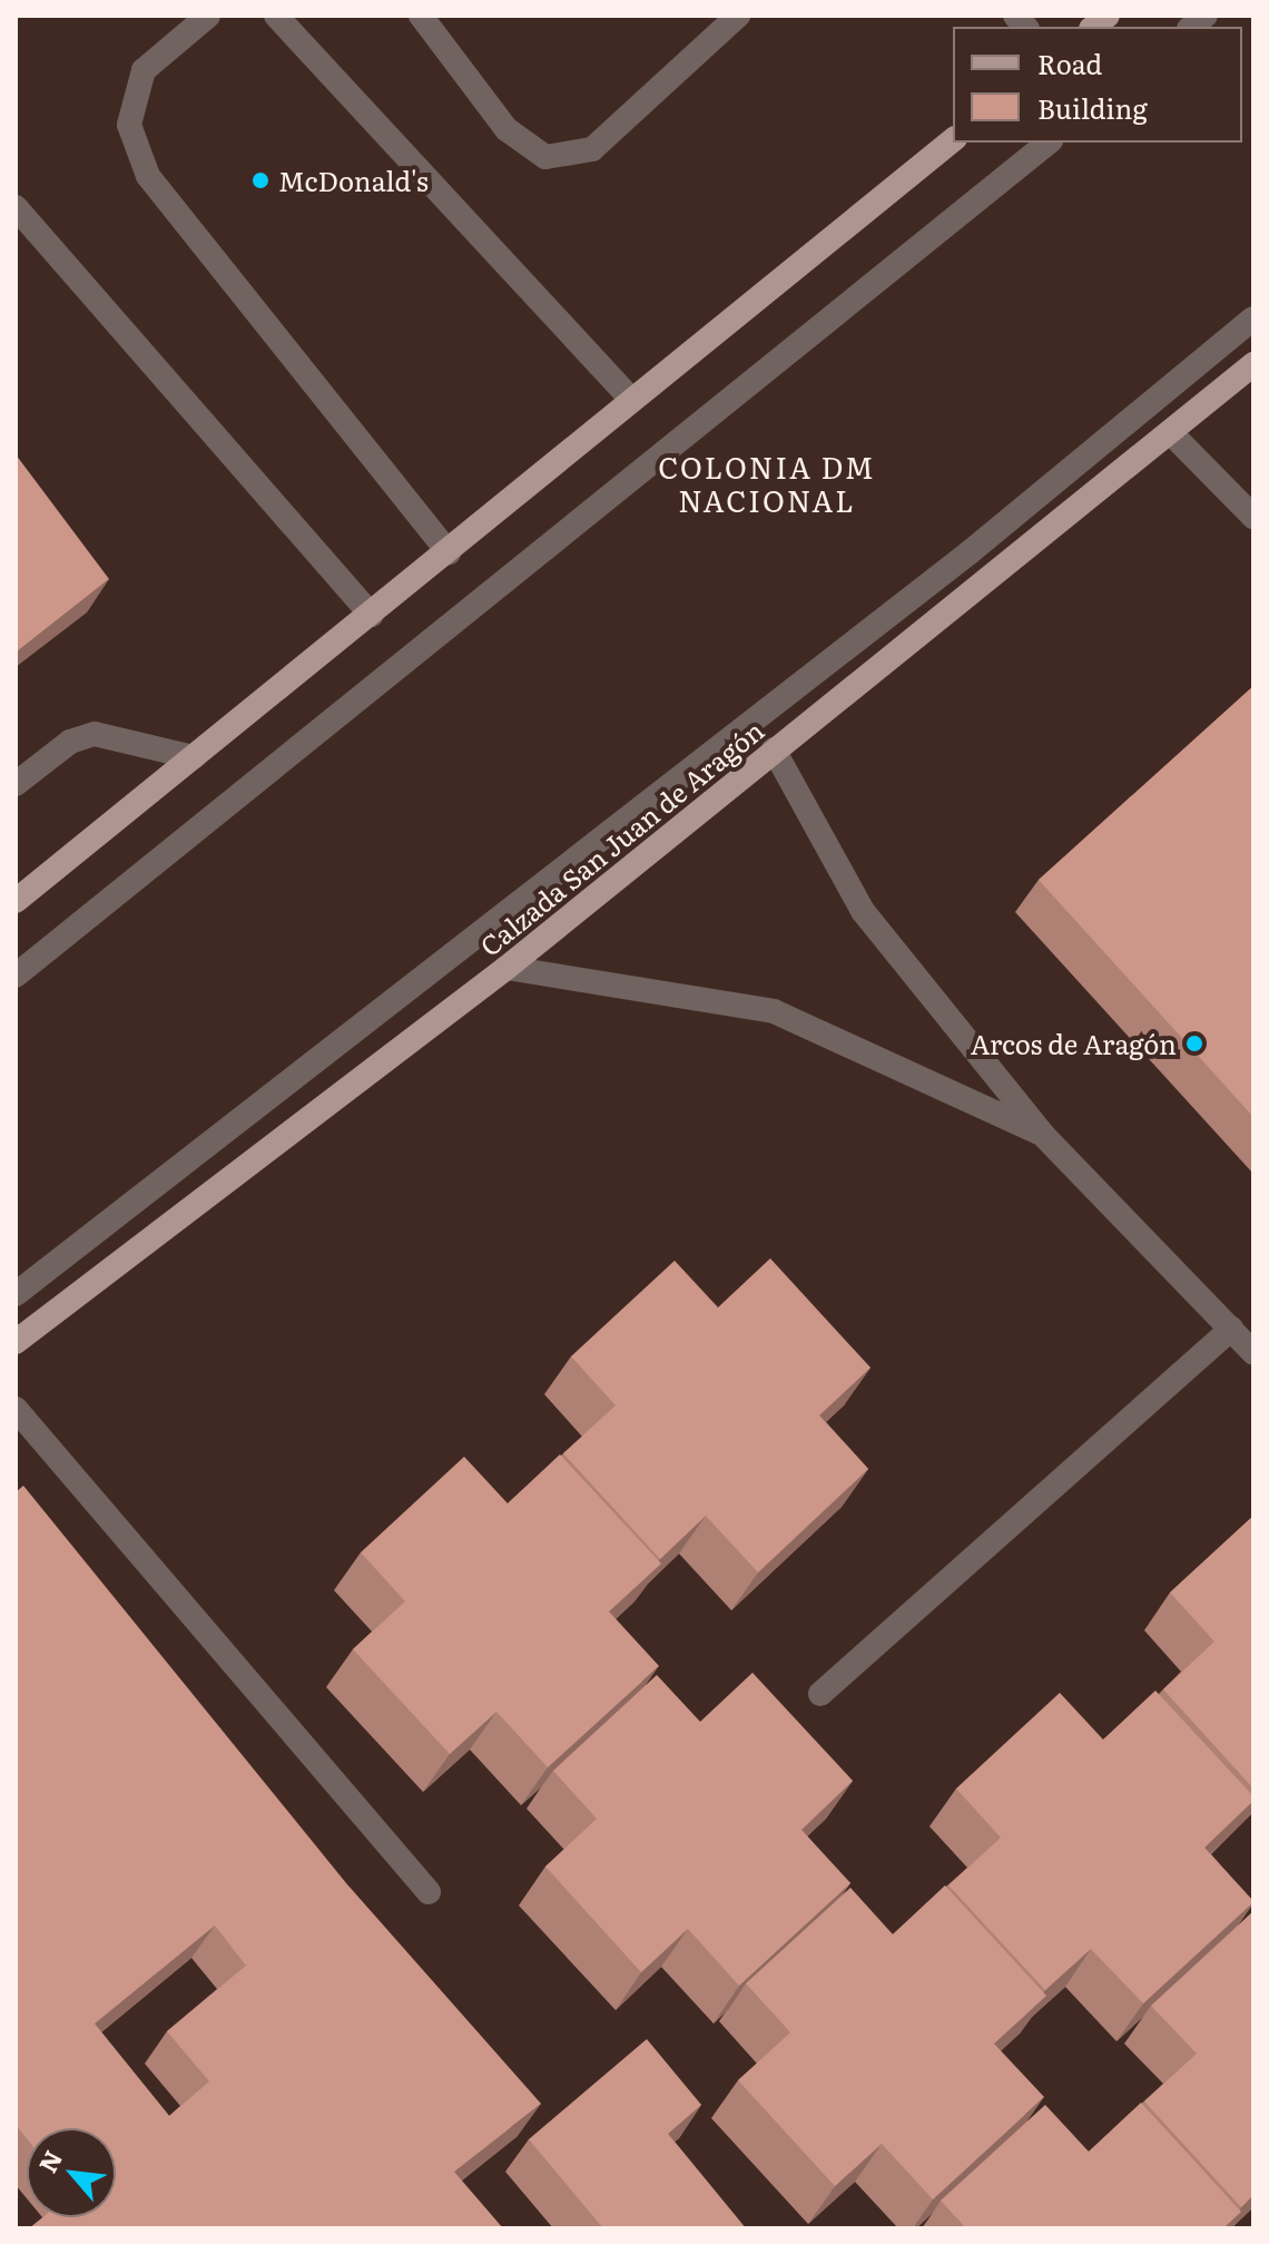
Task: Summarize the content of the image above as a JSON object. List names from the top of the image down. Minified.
{"streets":{"main road":["Calzada San Juan de Aragón"]},"districts":["COLONIA DM NACIONAL"],"places":["McDonald's","Arcos de Aragón"],"legend":["Road","Building"],"north":"top left"}
